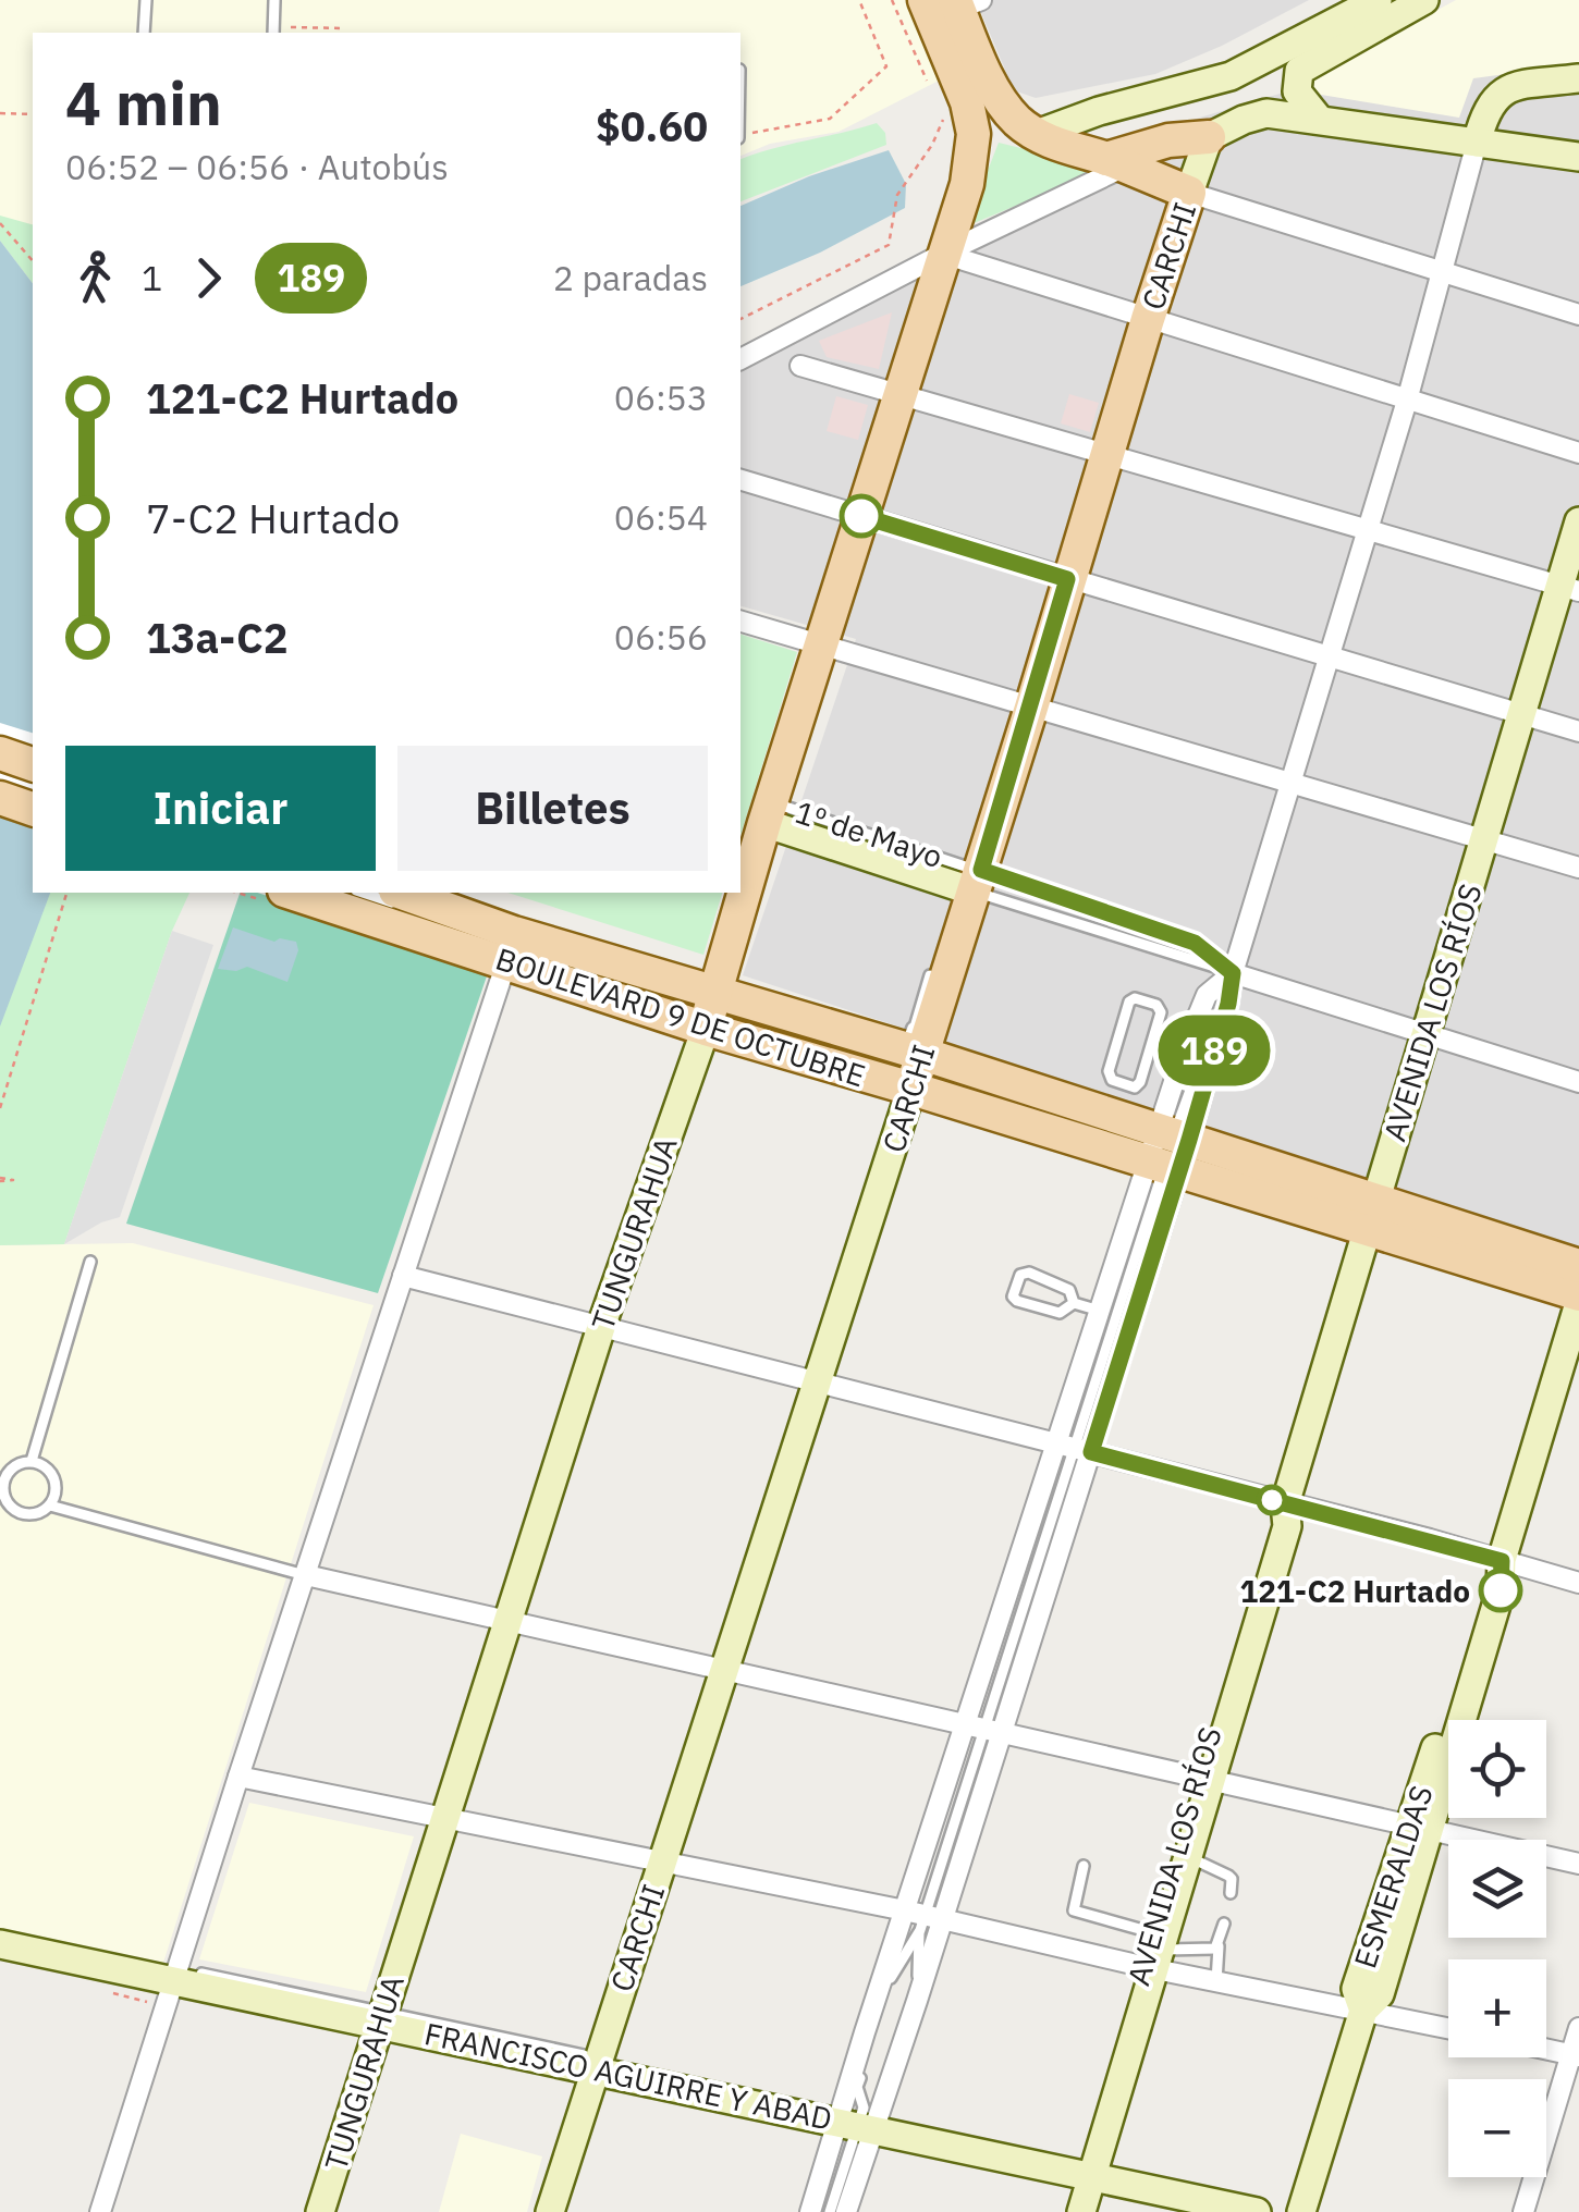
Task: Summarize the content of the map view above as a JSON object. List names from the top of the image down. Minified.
{"streets":{"main road":["CARCHI","1º de Mayo","AVENIDA LOS RÍOS","BOULEVARD 9 DE OCTUBRE","TUNGURAHUA","ESMERALDAS","FRANCISCO AGUIRRE Y ABAD"]},"crossings":[["CARCHI","1º de Mayo"],["CARCHI","BOULEVARD 9 DE OCTUBRE"],["CARCHI","FRANCISCO AGUIRRE Y ABAD"],["1º de Mayo","AVENIDA LOS RÍOS"],["1º de Mayo","TUNGURAHUA"],["AVENIDA LOS RÍOS","BOULEVARD 9 DE OCTUBRE"],["AVENIDA LOS RÍOS","FRANCISCO AGUIRRE Y ABAD"],["BOULEVARD 9 DE OCTUBRE","TUNGURAHUA"],["TUNGURAHUA","FRANCISCO AGUIRRE Y ABAD"]],"places":["121-C2 Hurtado"],"lines":["bus line 189"],"page":{"on_map":"189","heading":["4 min","06:52 – 06:56 · Autobús","$0.60"],"legs":["1","189","2 paradas"],"list":[{"name":"121-C2 Hurtado","value":"06:53"},{"name":"7-C2 Hurtado","value":"06:54"},{"name":"13a-C2","value":"06:56"}],"buttons":["Iniciar","Billetes"],"map_buttons":["+","−"]}}
